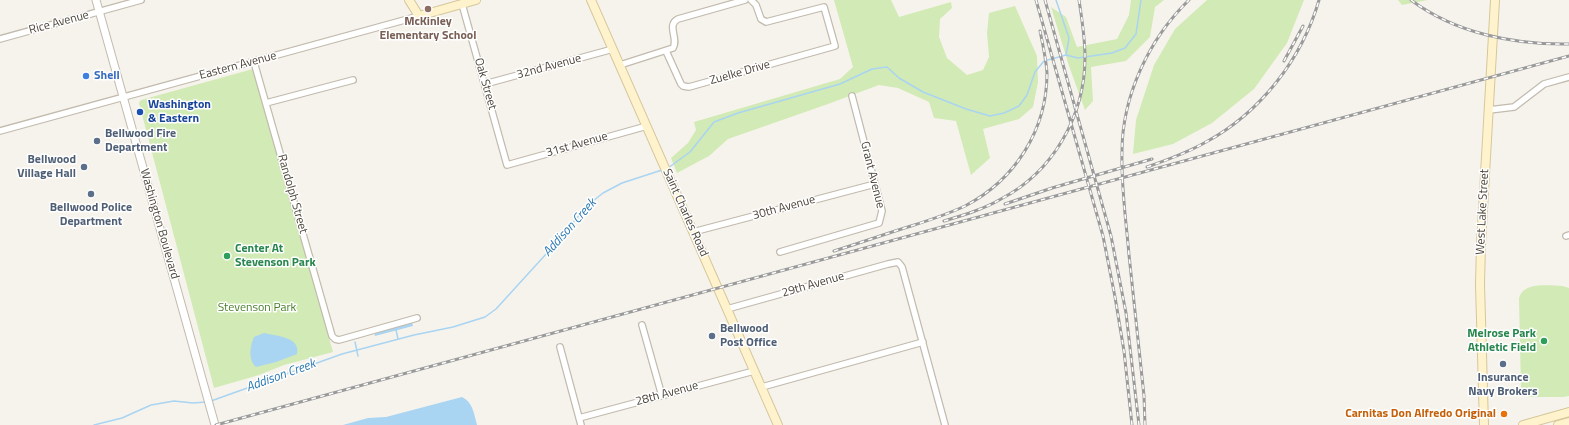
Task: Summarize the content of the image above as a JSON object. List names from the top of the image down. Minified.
{"streets":{"main road":["Eastern Avenue","West Lake Street","Saint Charles Road"],"street":["Rice Avenue","32nd Avenue","Zuelke Drive","Oak Street","31st Avenue","Grant Avenue","Randolph Street","30th Avenue","Washington Boulevard","29th Avenue","28th Avenue"]},"crossings":[["Rice Avenue","Washington Boulevard"],["Eastern Avenue","Oak Street"],["Eastern Avenue","Randolph Street"],["Eastern Avenue","Washington Boulevard"],["32nd Avenue","Oak Street"],["32nd Avenue","Saint Charles Road"],["Oak Street","31st Avenue"],["31st Avenue","Saint Charles Road"],["Grant Avenue","30th Avenue"],["30th Avenue","Saint Charles Road"],["Saint Charles Road","29th Avenue"],["Saint Charles Road","28th Avenue"]],"water":["Addison Creek"],"parks":["Stevenson Park"],"places":["McKinley Elementary School","Shell","Washington & Eastern","Bellwood Fire Department","Bellwood Village Hall","Bellwood Police Department","Center At Stevenson Park","Bellwood Post Office","Melrose Park Athletic Field","Insurance Navy Brokers","Carnitas Don Alfredo Original"]}
